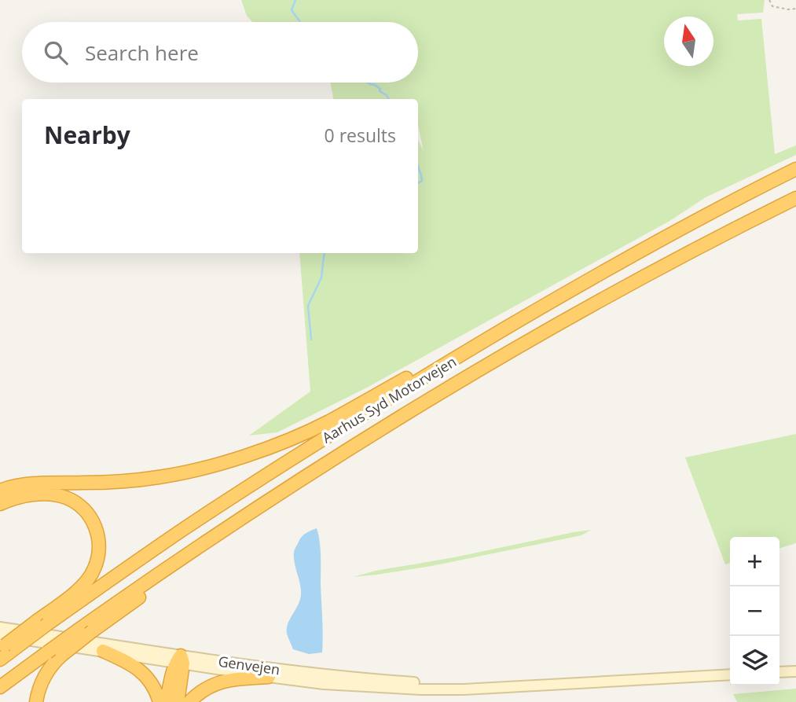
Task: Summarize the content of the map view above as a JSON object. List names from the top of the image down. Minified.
{"streets":{"highway":["Aarhus Syd Motorvejen"],"street":["Genvejen"]},"crossings":[["Aarhus Syd Motorvejen","Genvejen"]],"north":"top","page":{"search":"Search here","heading":["Nearby","0 results"],"map_buttons":["+","−"]}}
